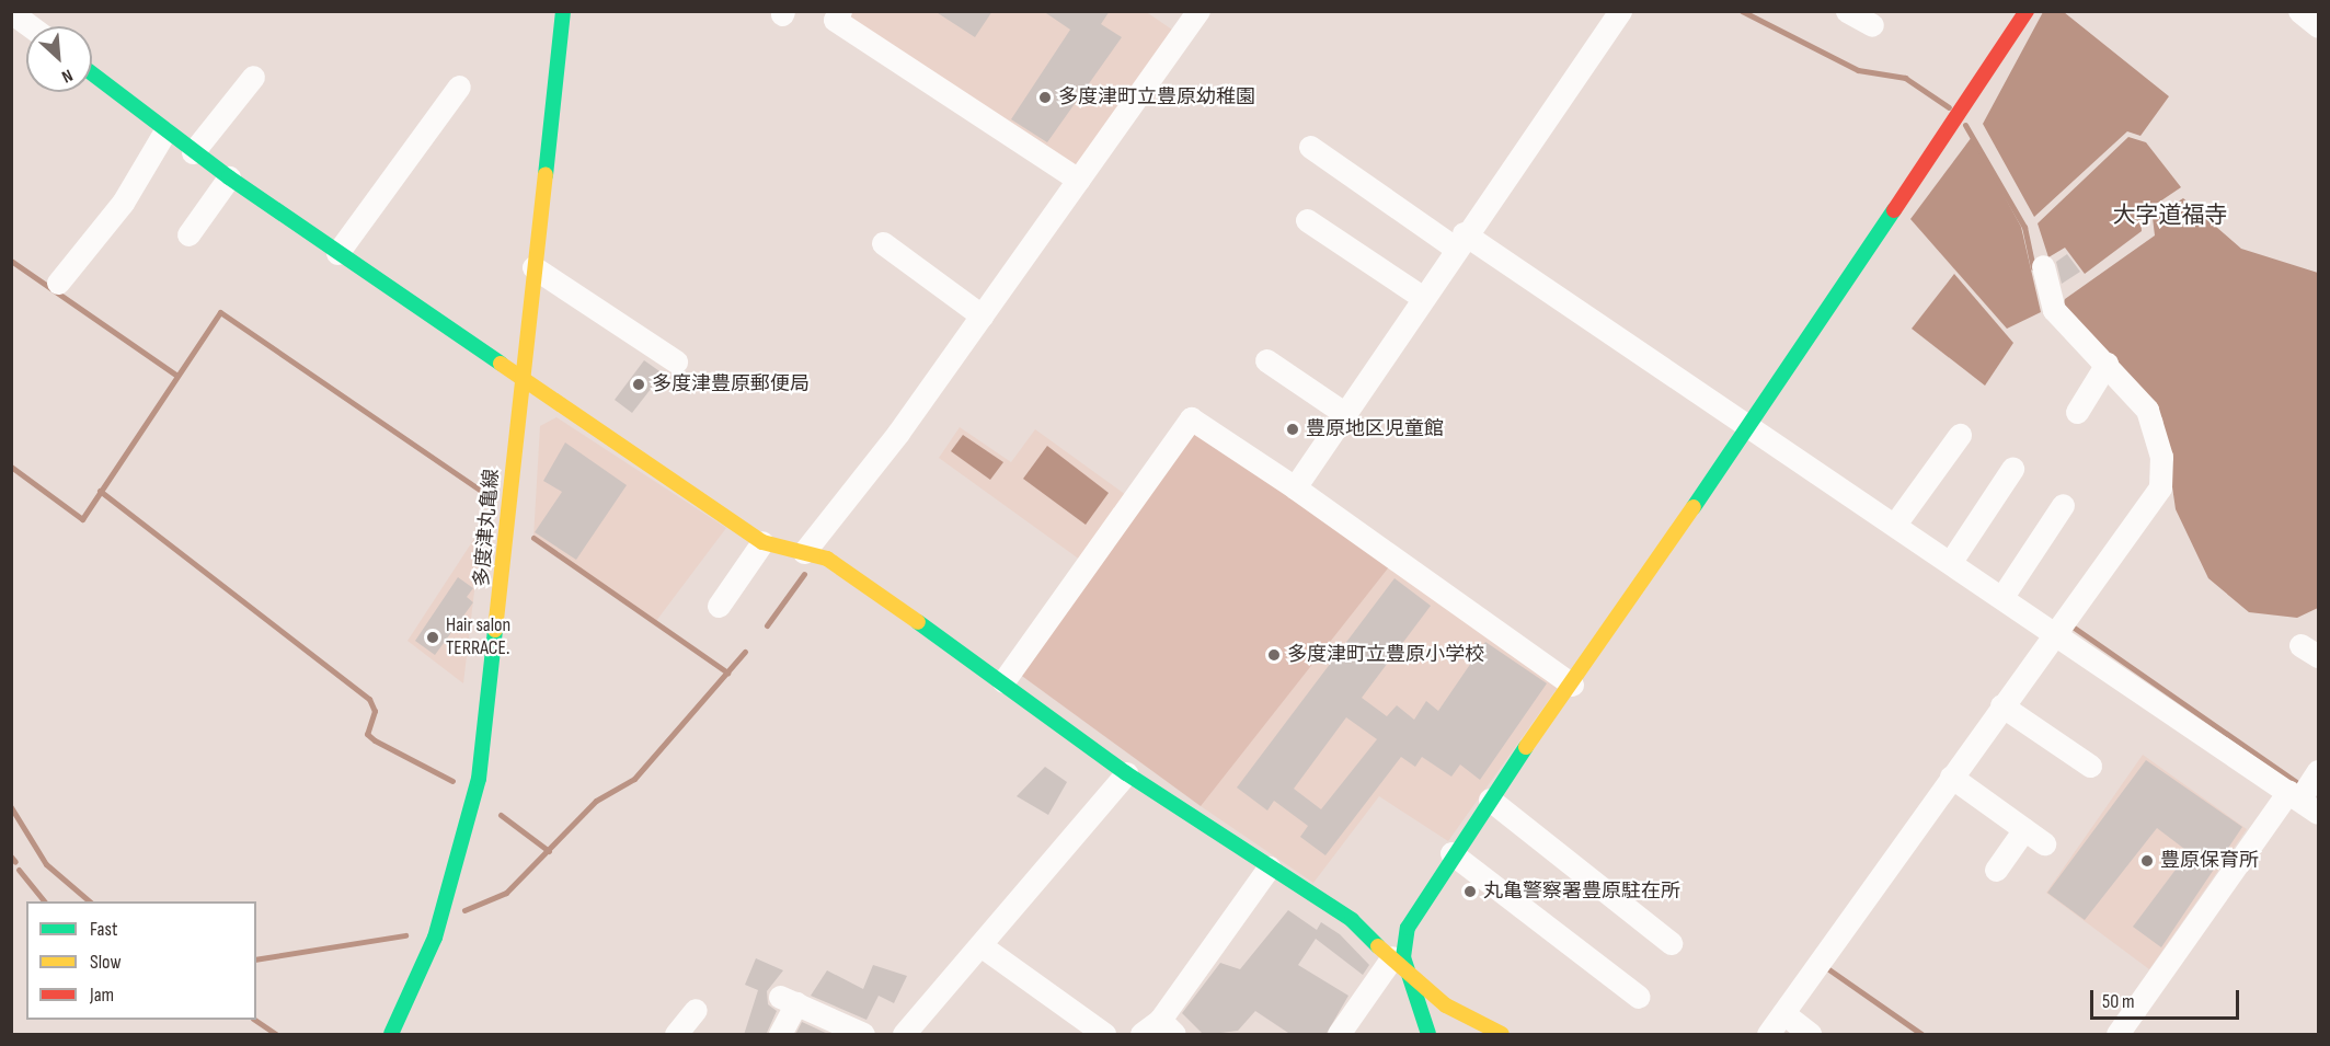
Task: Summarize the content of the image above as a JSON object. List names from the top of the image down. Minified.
{"streets":{"street":["多度津丸亀線"]},"districts":["大字道福寺"],"places":["多度津町立豊原幼稚園","多度津豊原郵便局","豊原地区児童館","Hair salon TERRACE.","多度津町立豊原小学校","豊原保育所","丸亀警察署豊原駐在所"],"legend":["Fast","Slow","Jam"],"scale_bar":"50 m","north":"bottom right"}
